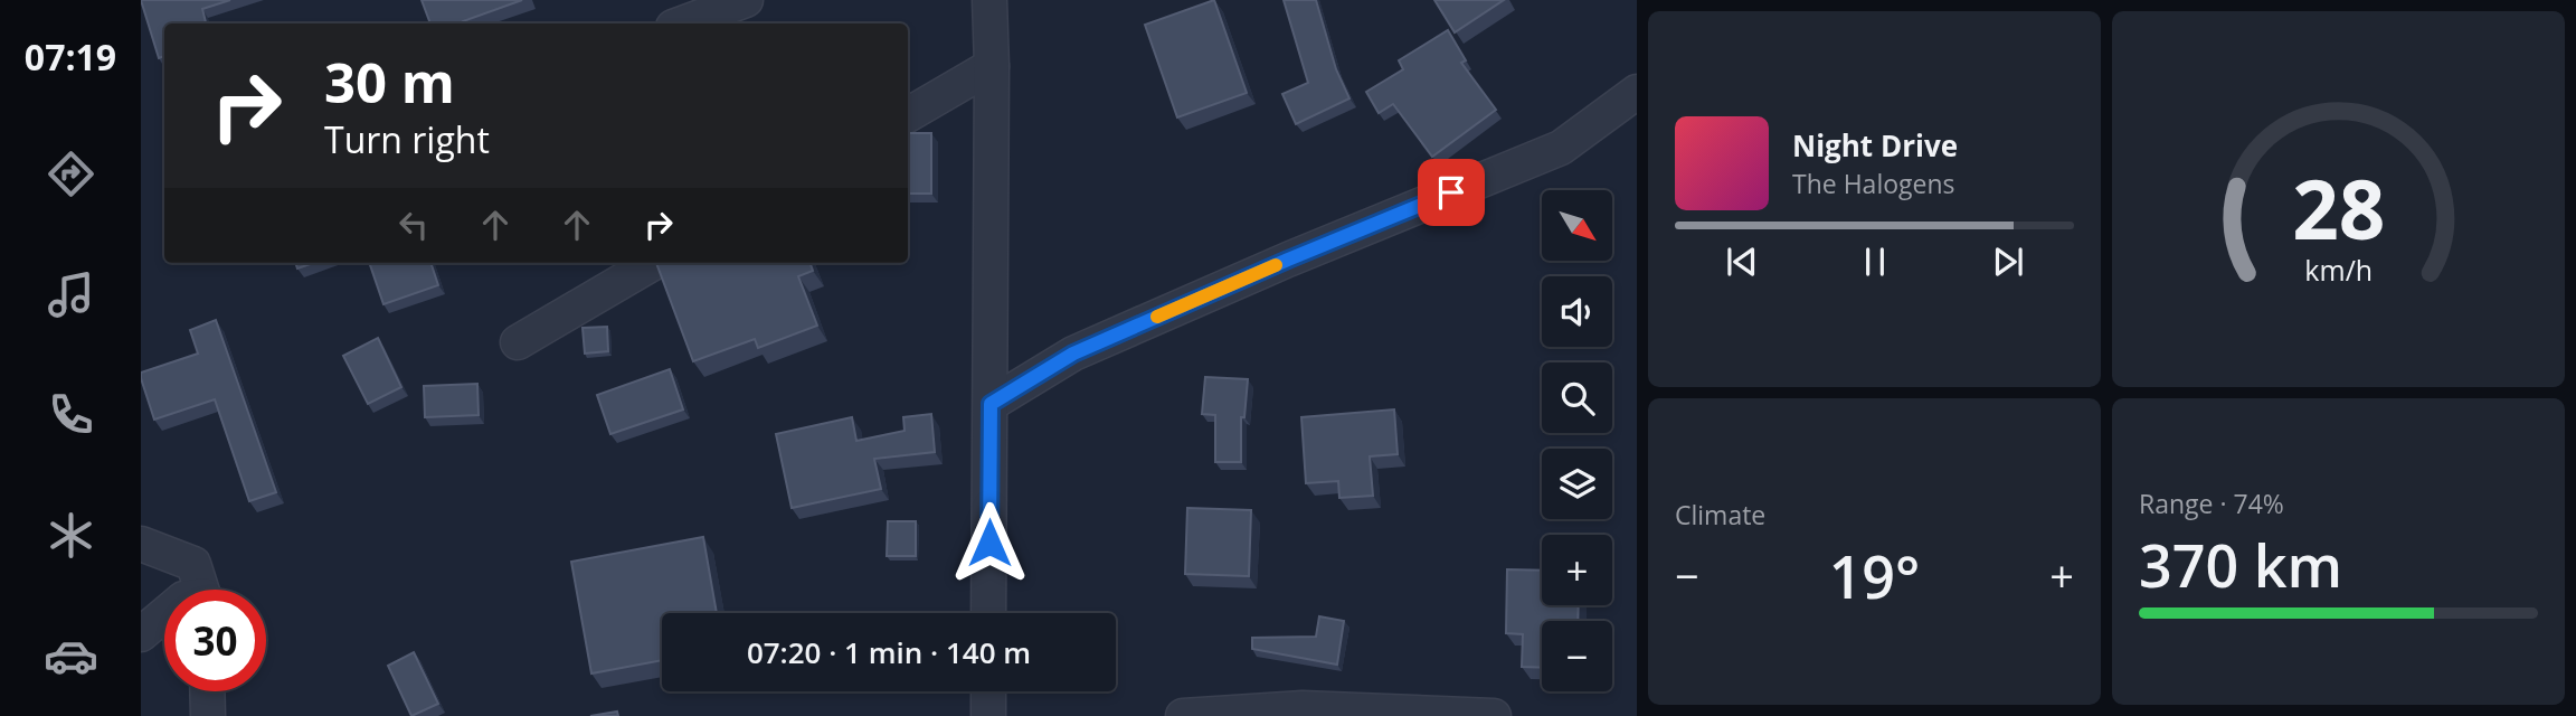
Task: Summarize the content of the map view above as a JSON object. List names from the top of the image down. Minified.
{"north":"bottom right","page":{"tabs":"07:19","turn":["30 m","Turn right"],"song":["Night Drive","The Halogens"],"map_buttons":["+","−"],"tile":["Climate",["Range · 74%","370 km"]],"heat":["−","19°","+"],"limit":"30","trip":"07:20 · 1 min · 140 m","gauge":["28","km/h"]}}
